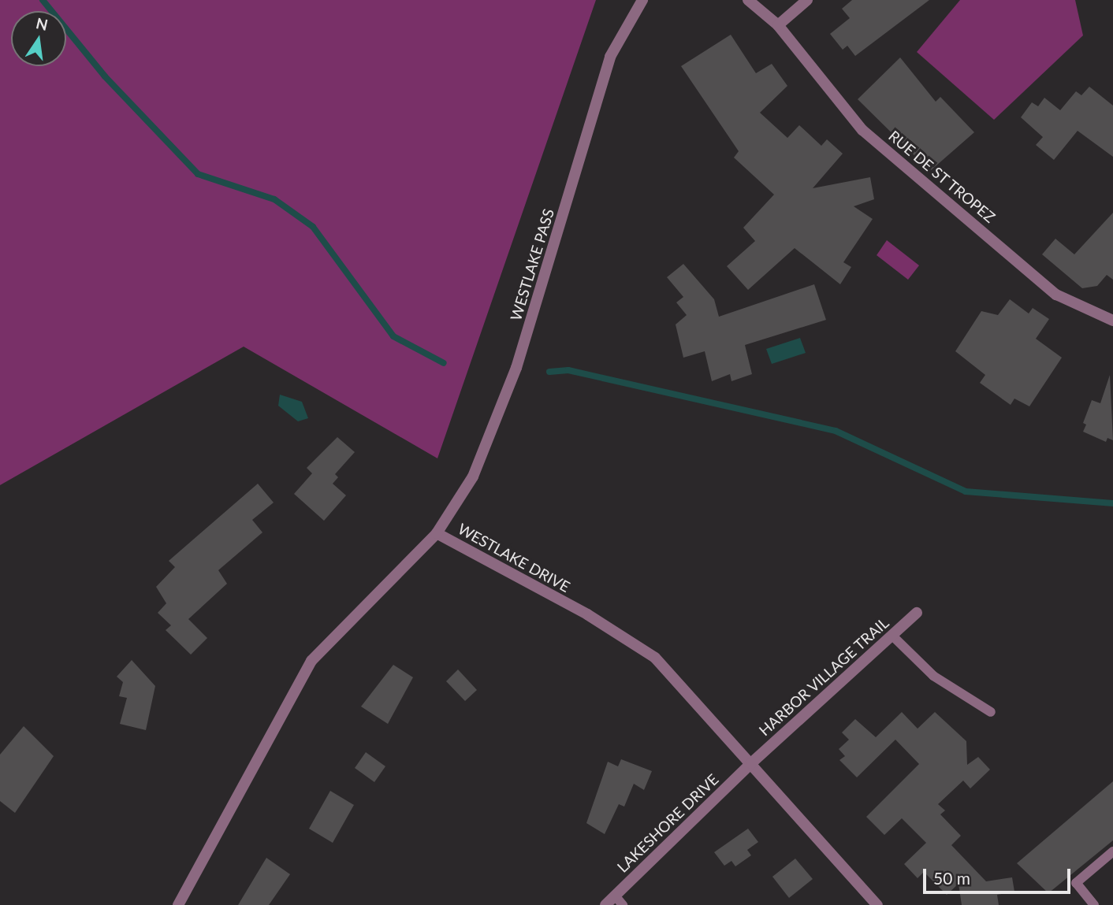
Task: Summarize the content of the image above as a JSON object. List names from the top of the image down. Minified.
{"streets":{"street":["RUE DE ST TROPEZ","WESTLAKE PASS","WESTLAKE DRIVE","HARBOR VILLAGE TRAIL","LAKESHORE DRIVE"]},"crossings":[["WESTLAKE PASS","WESTLAKE DRIVE"],["WESTLAKE DRIVE","HARBOR VILLAGE TRAIL"],["WESTLAKE DRIVE","LAKESHORE DRIVE"],["HARBOR VILLAGE TRAIL","LAKESHORE DRIVE"]],"scale_bar":"50 m","north":"top"}
